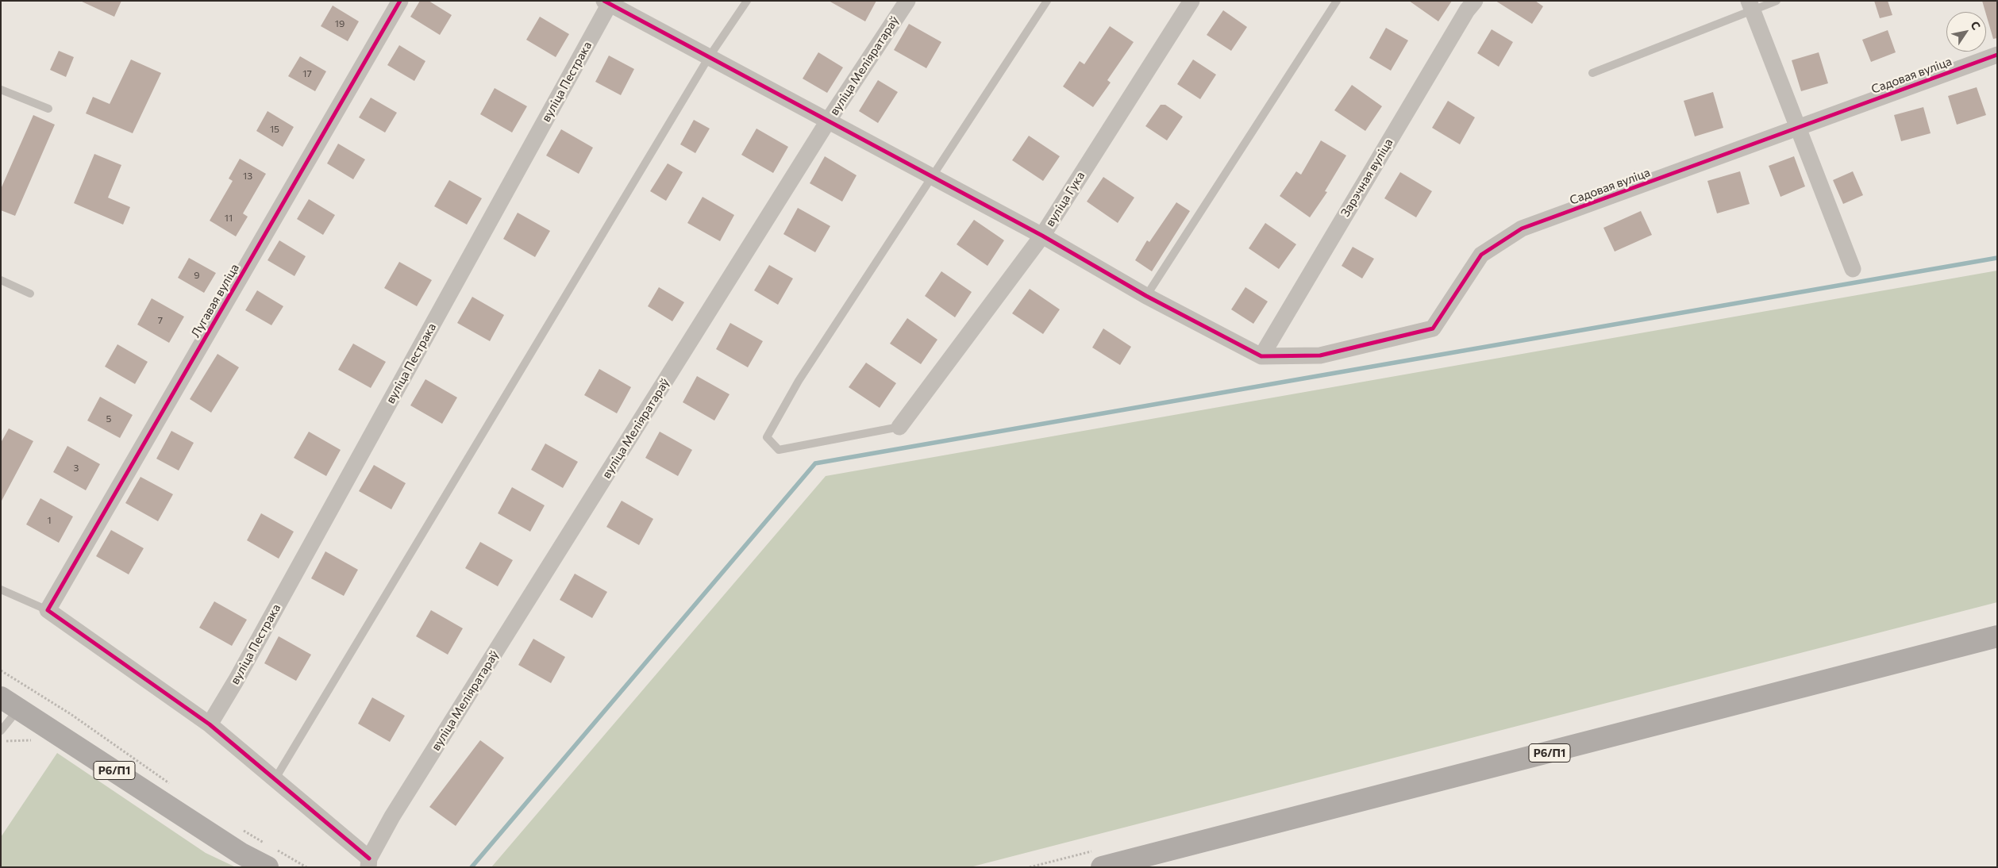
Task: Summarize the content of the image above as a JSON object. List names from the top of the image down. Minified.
{"streets":{"main road":["Р6/П1"],"street":["вуліца Меліяратараў","Садовая вуліца","вуліца Пестрака","Зарэчная вуліца","вуліца Гука","Лугавая вуліца"]},"crossings":[["Садовая вуліца","Зарэчная вуліца"]],"house_numbers":["19","17","15","13","11","9","7","5","3","1"],"north":"top right"}
